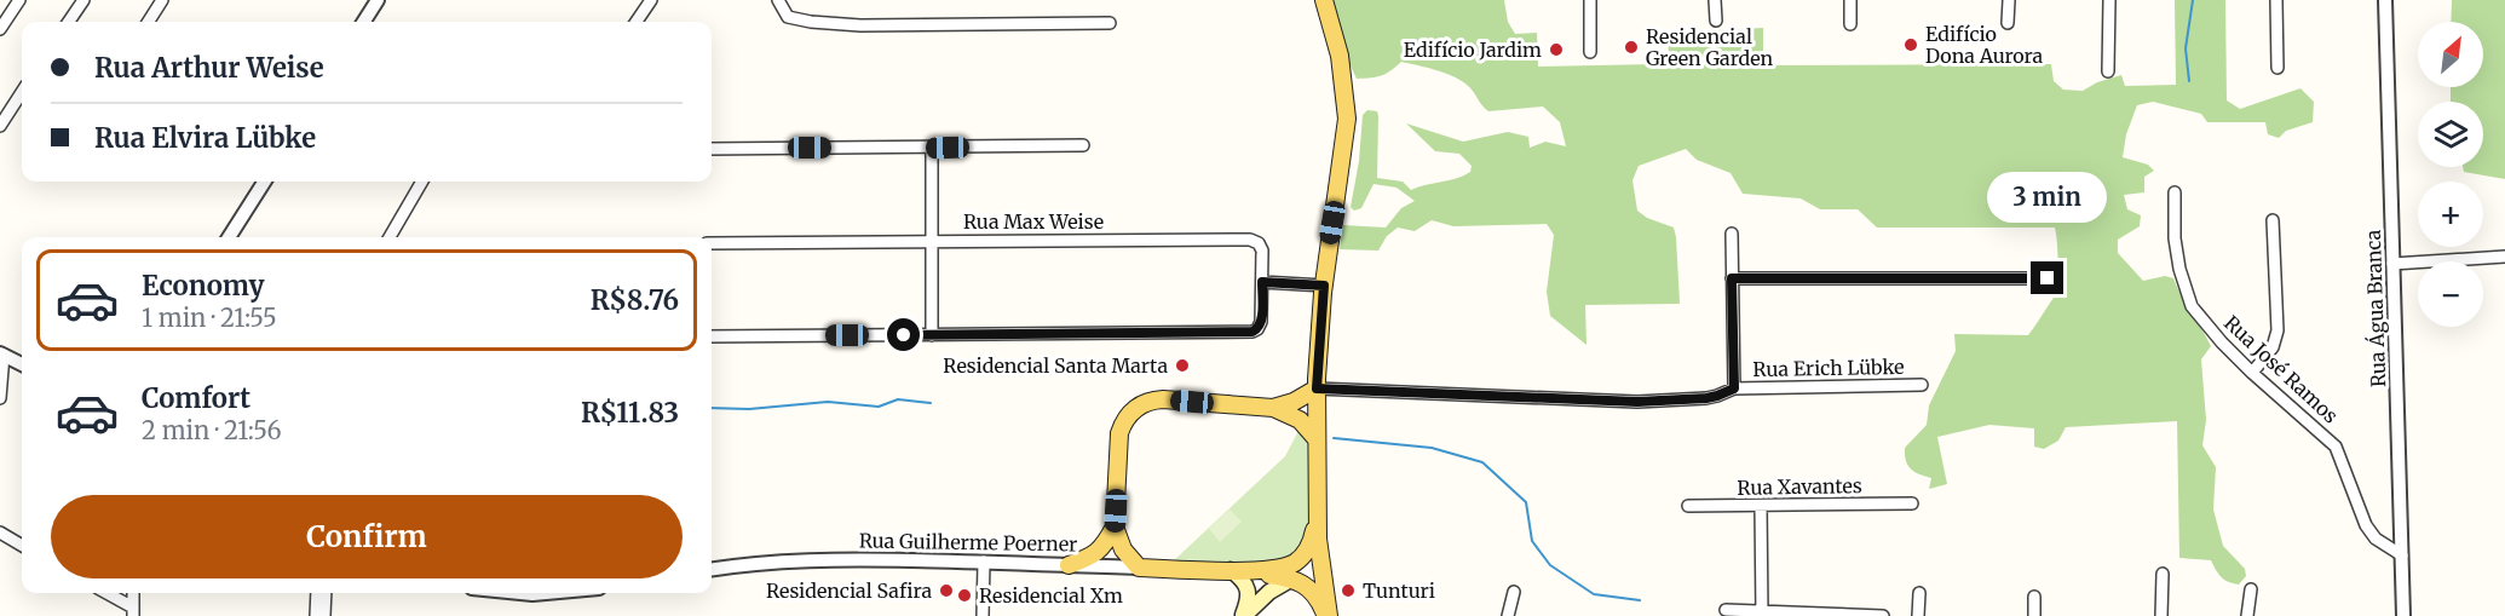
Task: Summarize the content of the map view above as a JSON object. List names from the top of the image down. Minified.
{"streets":{"main road":["Rua Guilherme Poerner"],"street":["Rua Max Weise","Rua Água Branca","Rua Erich Lübke","Rua José Ramos","Rua Xavantes"]},"crossings":[["Rua Água Branca","Rua José Ramos"]],"places":["Edifício Dona Aurora","Residencial Green Garden","Edifício Jardim","Residencial Santa Marta","Residencial Safira","Tunturi","Residencial Xm"],"north":"top right","page":{"map_buttons":["+","−"],"banner":["Rua Arthur Weise","Rua Elvira Lübke"],"bubble":"3 min","list":[{"name":"Economy","note":"1 min · 21:55","value":"R$8.76"},{"name":"Comfort","note":"2 min · 21:56","value":"R$11.83"}],"buttons":"Confirm"}}
